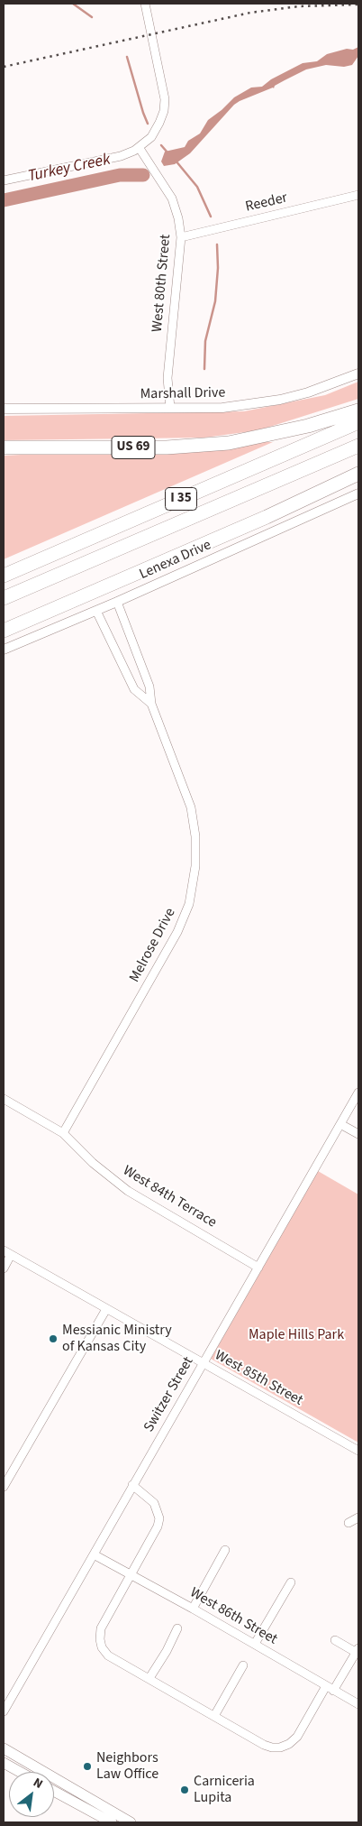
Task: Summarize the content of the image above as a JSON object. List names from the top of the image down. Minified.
{"streets":{"highway":["US 69","I 35"],"street":["Reeder","West 80th Street","Marshall Drive","Lenexa Drive","Melrose Drive","West 84th Terrace","West 85th Street","Switzer Street","West 86th Street"]},"crossings":[["Reeder","West 80th Street"],["West 80th Street","Marshall Drive"],["Lenexa Drive","Melrose Drive"],["Melrose Drive","West 84th Terrace"],["West 84th Terrace","Switzer Street"],["West 85th Street","Switzer Street"],["Switzer Street","West 86th Street"]],"water":["Turkey Creek"],"parks":["Maple Hills Park"],"places":["Messianic Ministry of Kansas City","Neighbors Law Office","Carniceria Lupita"],"north":"top right"}
